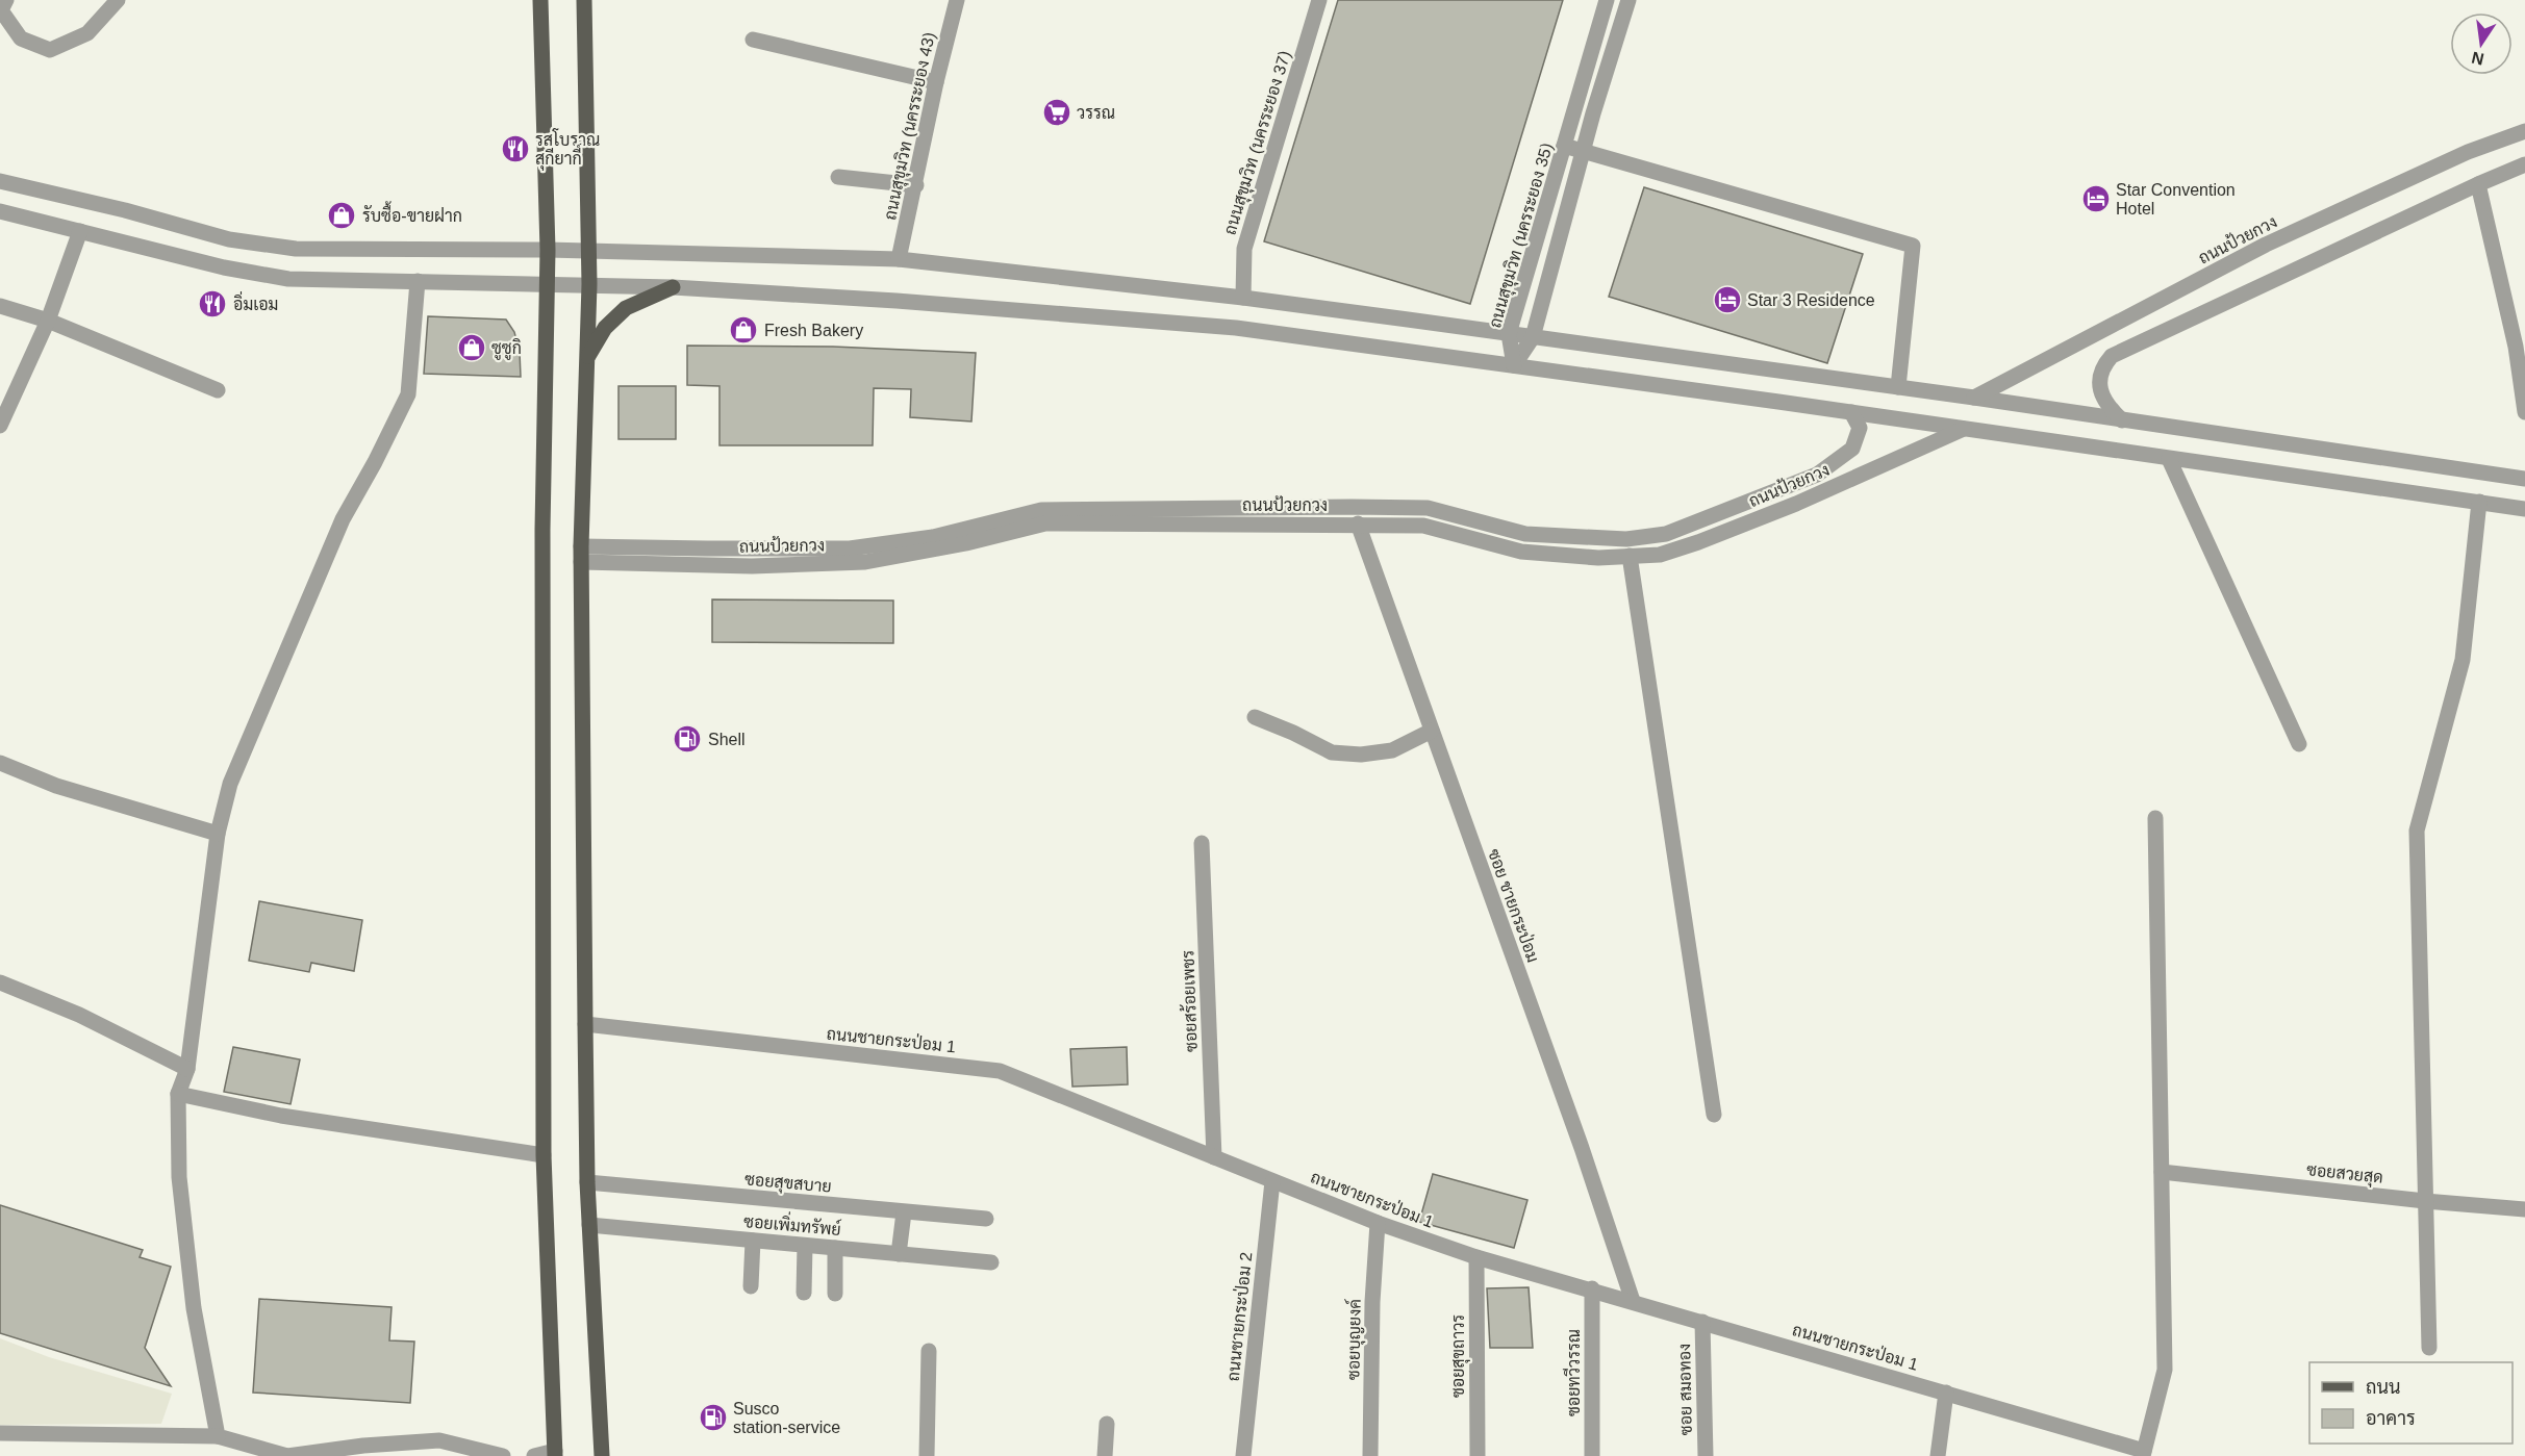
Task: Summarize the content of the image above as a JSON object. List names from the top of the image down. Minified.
{"streets":{"street":["ถนนสุขุมวิท (นครระยอง 43)","ถนนสุขุมวิท (นครระยอง 37)","ถนนสุขุมวิท (นครระยอง 35)","ถนนป้วยกวง","ซอย ชายกระป่อม","ซอยสร้อยเพชร","ถนนชายกระป่อม 1","ซอยสวยสุด","ซอยสุขสบาย","ซอยเพิ่มทรัพย์","ถนนชายกระป่อม 2","ซอยบุญยงค์","ซอยสุขถาวร","ซอยทวีวรรณ","ซอย สมอทอง"]},"crossings":[["ถนนป้วยกวง","ซอย ชายกระป่อม"],["ซอย ชายกระป่อม","ถนนชายกระป่อม 1"],["ซอยสร้อยเพชร","ถนนชายกระป่อม 1"],["ถนนชายกระป่อม 1","ถนนชายกระป่อม 2"],["ถนนชายกระป่อม 1","ซอยบุญยงค์"],["ถนนชายกระป่อม 1","ซอยสุขถาวร"],["ถนนชายกระป่อม 1","ซอยทวีวรรณ"],["ถนนชายกระป่อม 1","ซอย สมอทอง"]],"places":{"supermarket":["วรรณ"],"restaurant":["รสโบราณ สุกียากี์","อิ่มเอม"],"hotel":["Star Convention Hotel","Star 3 Residence"],"shop":["รับซื้อ-ขายฝาก","Fresh Bakery","ซูซูกิ"],"fuel station":["Shell","Susco station-service"]},"legend":["ถนน","อาคาร"],"north":"bottom"}
